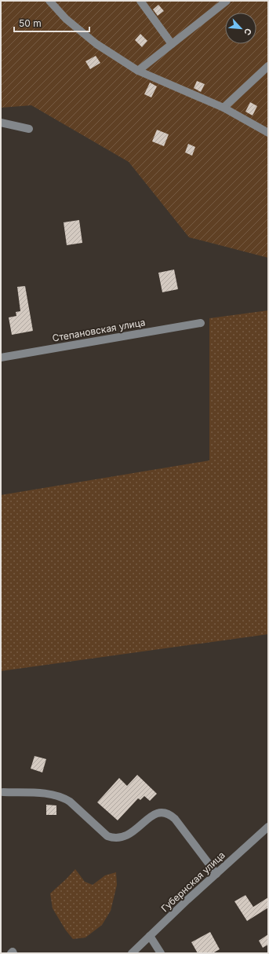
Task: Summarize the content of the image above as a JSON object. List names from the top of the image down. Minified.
{"streets":{"street":["Степановская улица","Губернская улица"]},"scale_bar":"50 m","north":"bottom right"}
